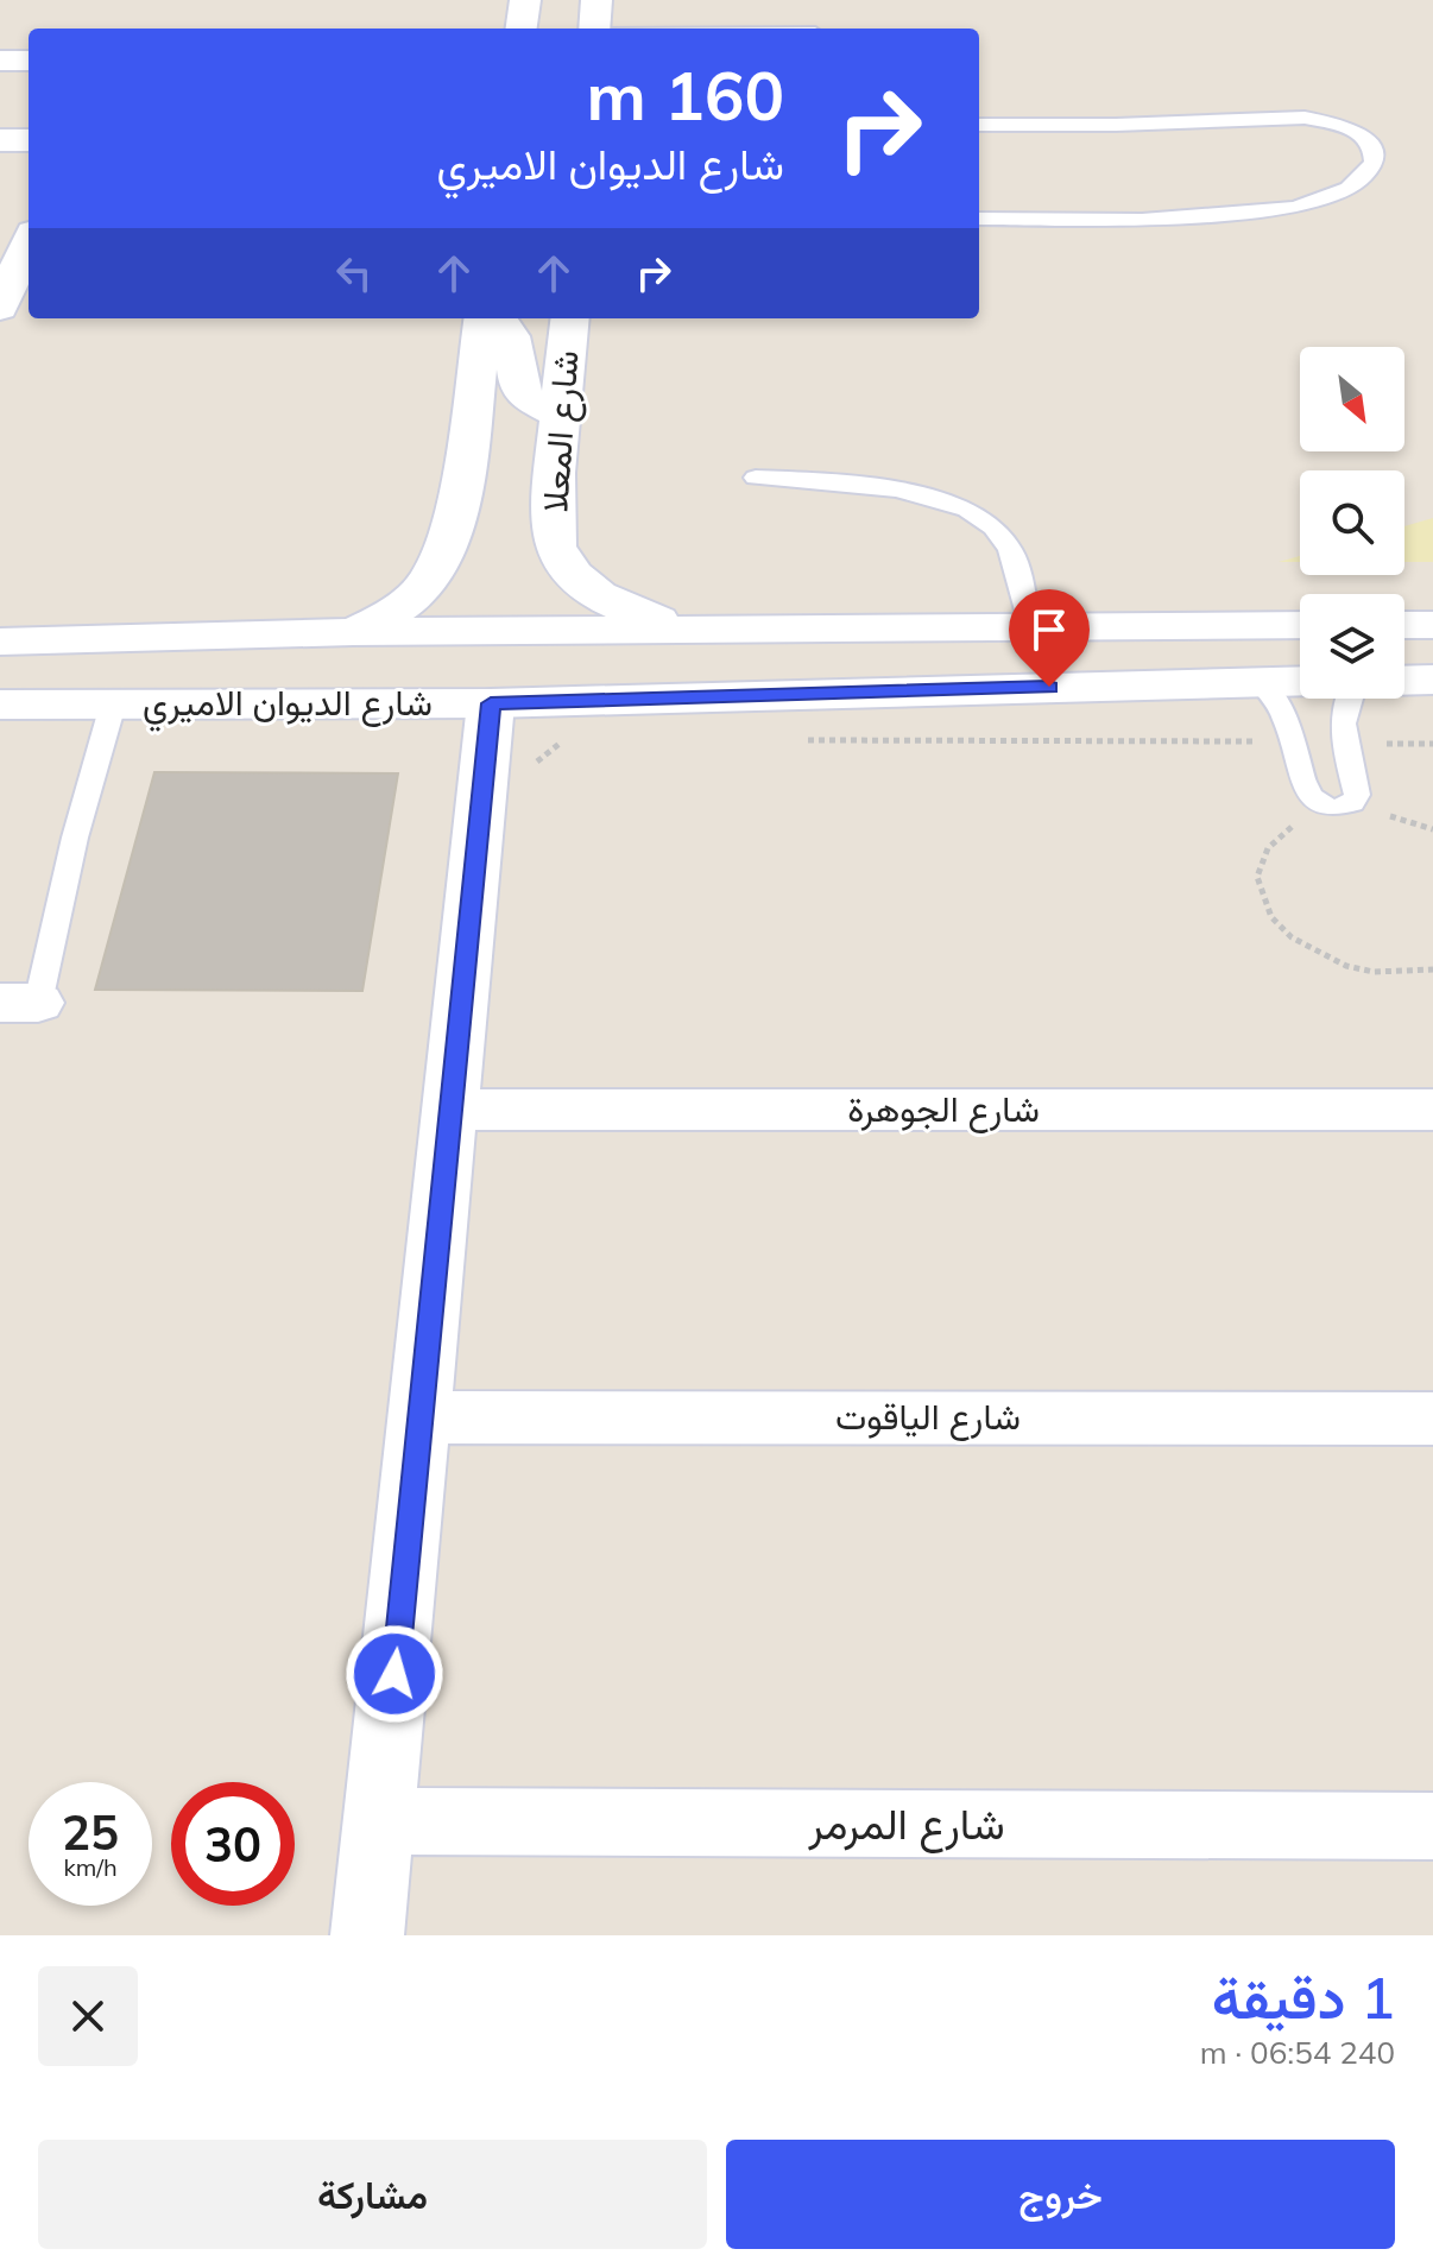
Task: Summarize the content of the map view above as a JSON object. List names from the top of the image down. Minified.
{"streets":{"street":["شارع المعلا","شارع الديوان الاميري","شارع الجوهرة","شارع الياقوت","شارع المرمر"]},"crossings":[["شارع المعلا","شارع الديوان الاميري"]],"north":"bottom right","page":{"turn":["160 m","شارع الديوان الاميري"],"speed":"25 km/h","limit":"30","heading":["1 دقيقة","240 m · 06:54"],"buttons":["خروج","مشاركة"]}}
